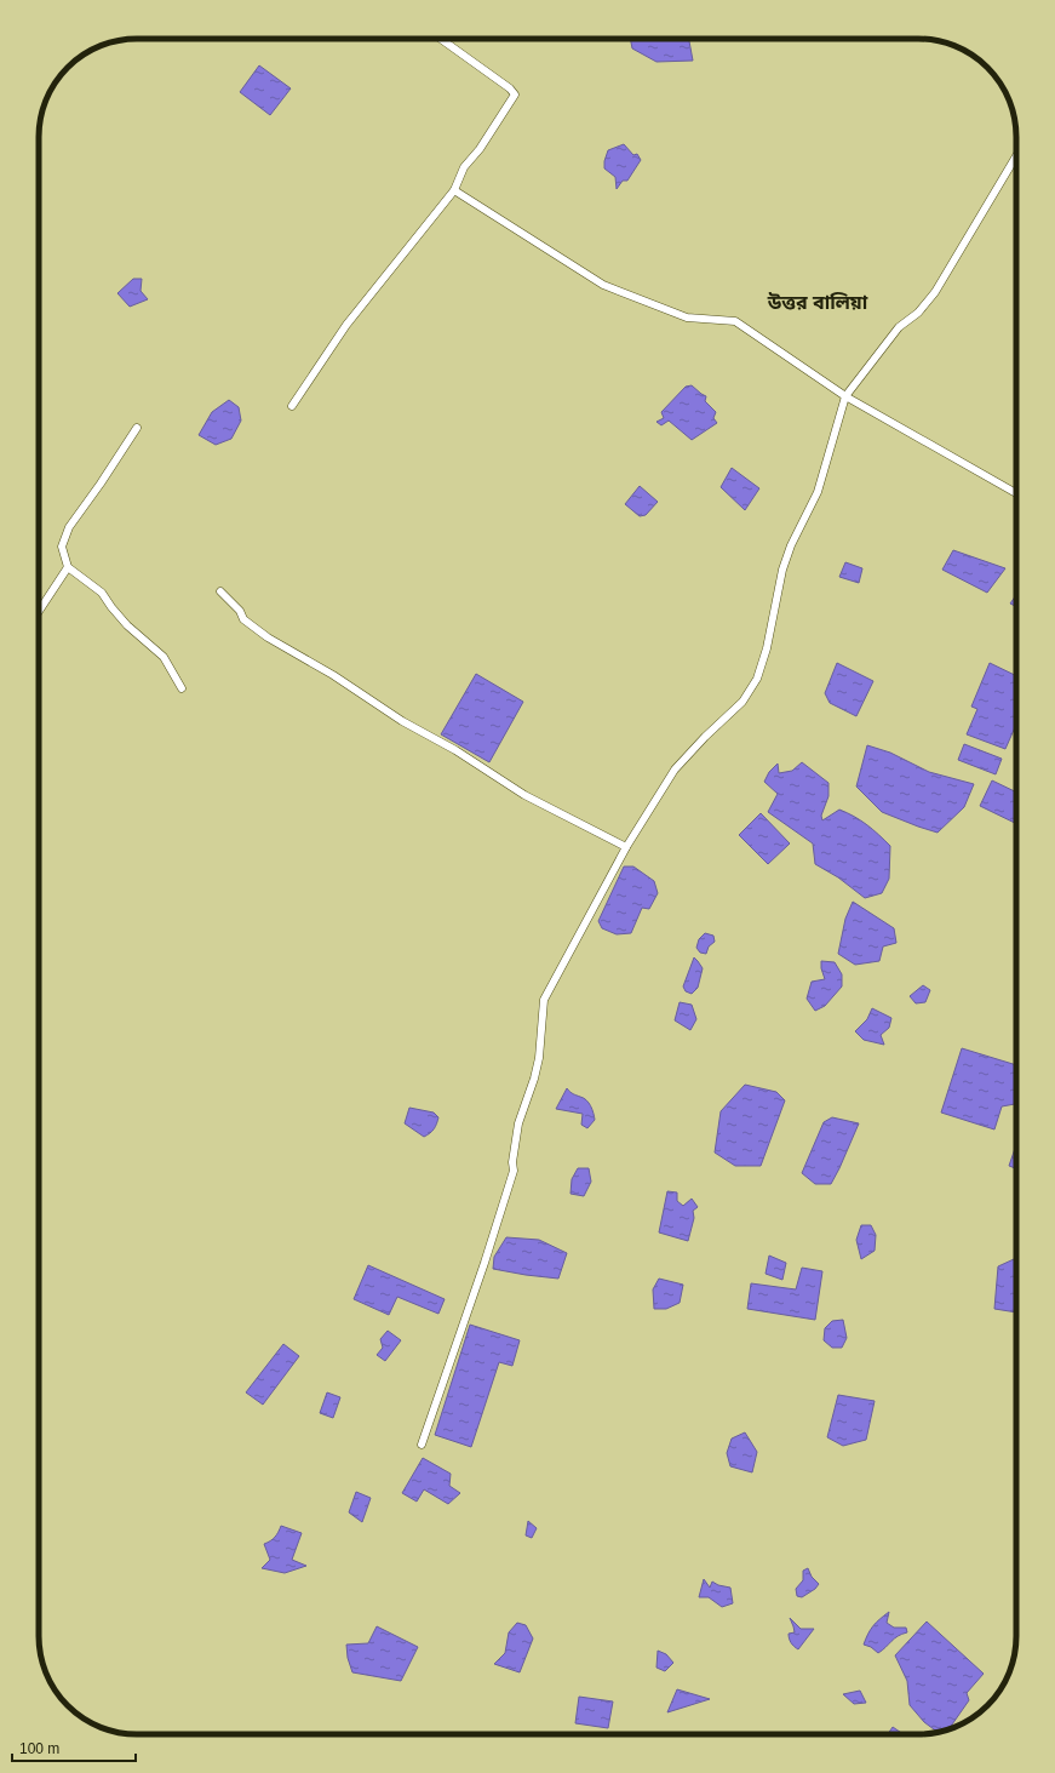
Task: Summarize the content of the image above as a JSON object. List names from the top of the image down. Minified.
{"districts":["উত্তর বালিয়া"],"scale_bar":"100 m"}
